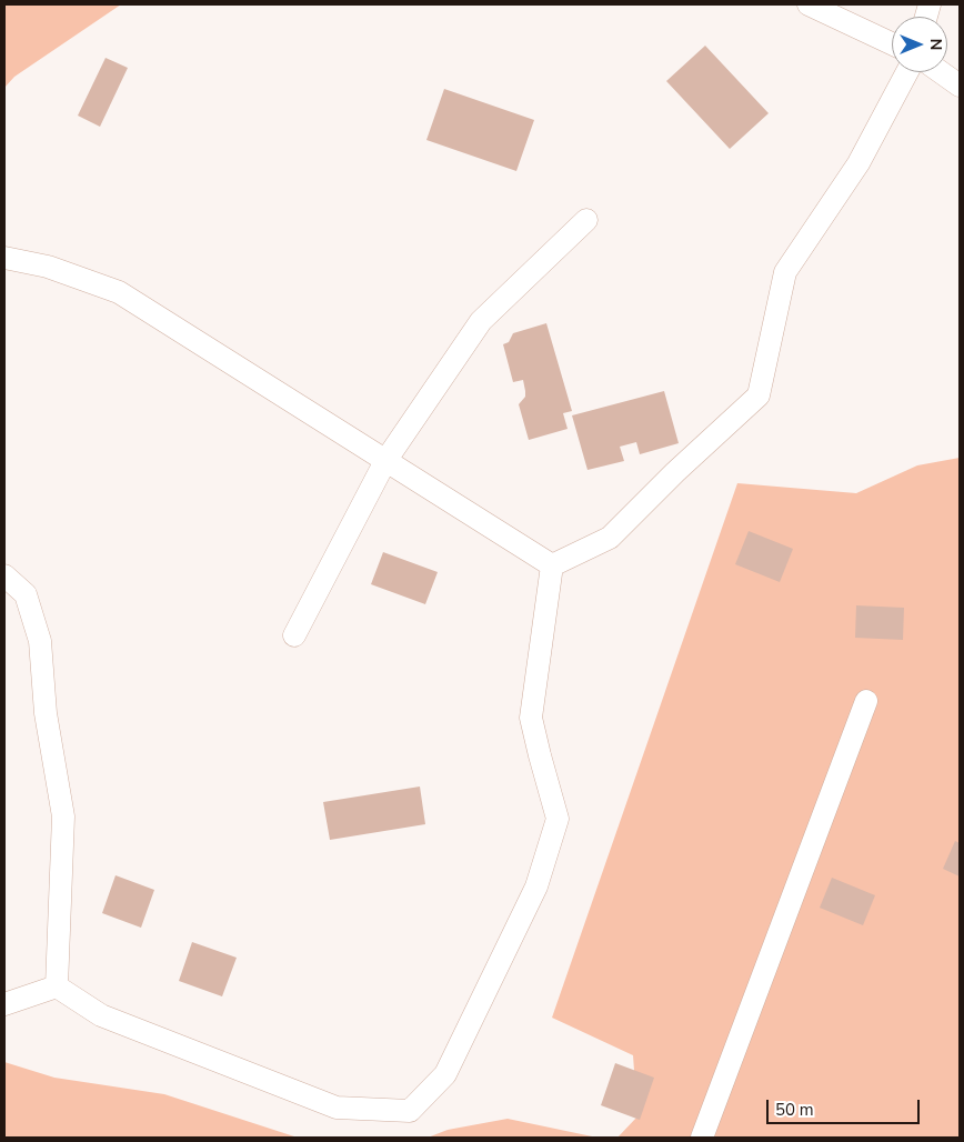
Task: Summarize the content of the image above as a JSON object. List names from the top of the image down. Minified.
{"scale_bar":"50 m","north":"right"}
